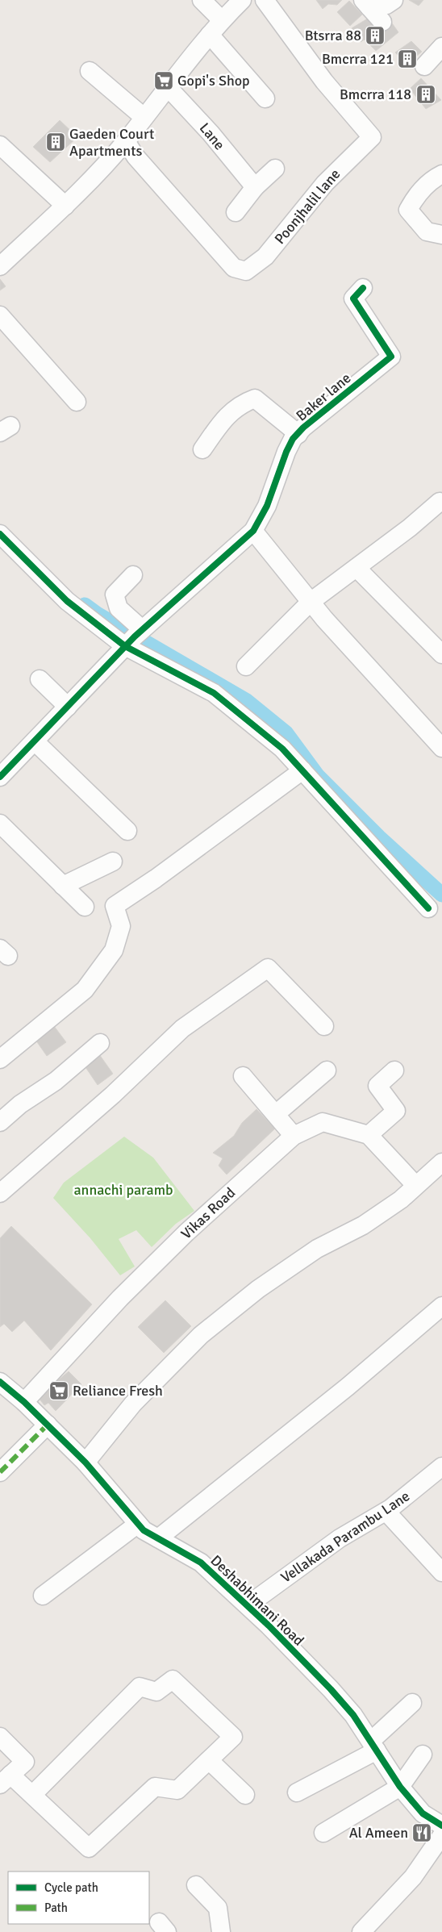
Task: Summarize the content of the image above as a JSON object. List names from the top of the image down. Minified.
{"streets":{"street":["Lane","Poonjhalil lane","Baker lane","Vikas Road","Vellakada Parambu Lane","Deshabhimani Road"]},"crossings":[["Vikas Road","Deshabhimani Road"],["Vellakada Parambu Lane","Deshabhimani Road"]],"parks":["annachi paramb"],"places":{"building":["Btsrra 88","Bmcrra 121","Bmcrra 118","Gaeden Court Apartments"],"supermarket":["Gopi's Shop","Reliance Fresh"],"restaurant":["Al Ameen"]},"legend":["Cycle path","Path"]}
